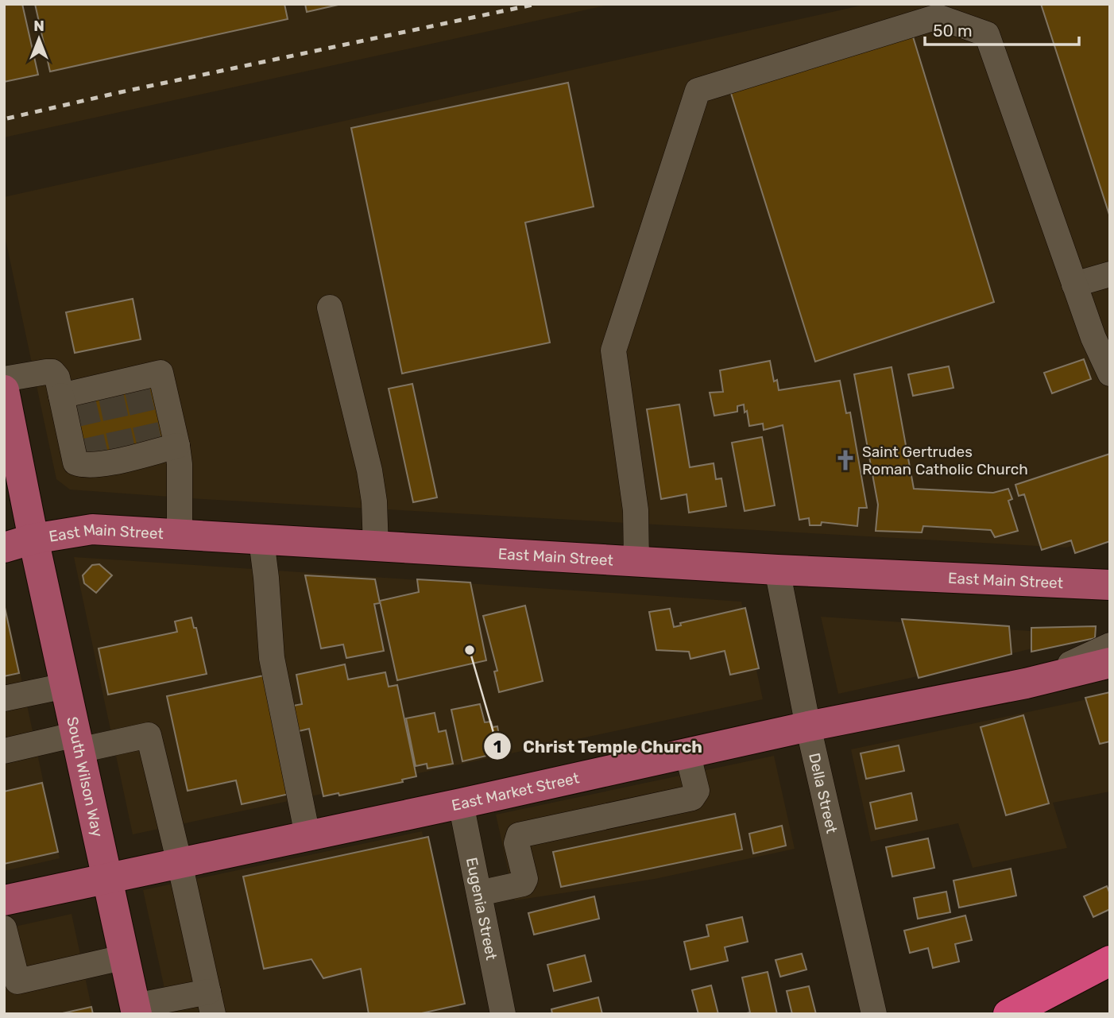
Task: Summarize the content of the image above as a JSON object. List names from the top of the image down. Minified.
{"streets":{"main road":["East Main Street","South Wilson Way","East Market Street"],"street":["Della Street","Eugenia Street"]},"crossings":[["East Main Street","South Wilson Way"],["East Main Street","Della Street"],["South Wilson Way","East Market Street"],["East Market Street","Della Street"],["East Market Street","Eugenia Street"]],"places":{"church":["Saint Gertrudes Roman Catholic Church"],"other":["Christ Temple Church"]},"scale_bar":"50 m","north":"top"}
